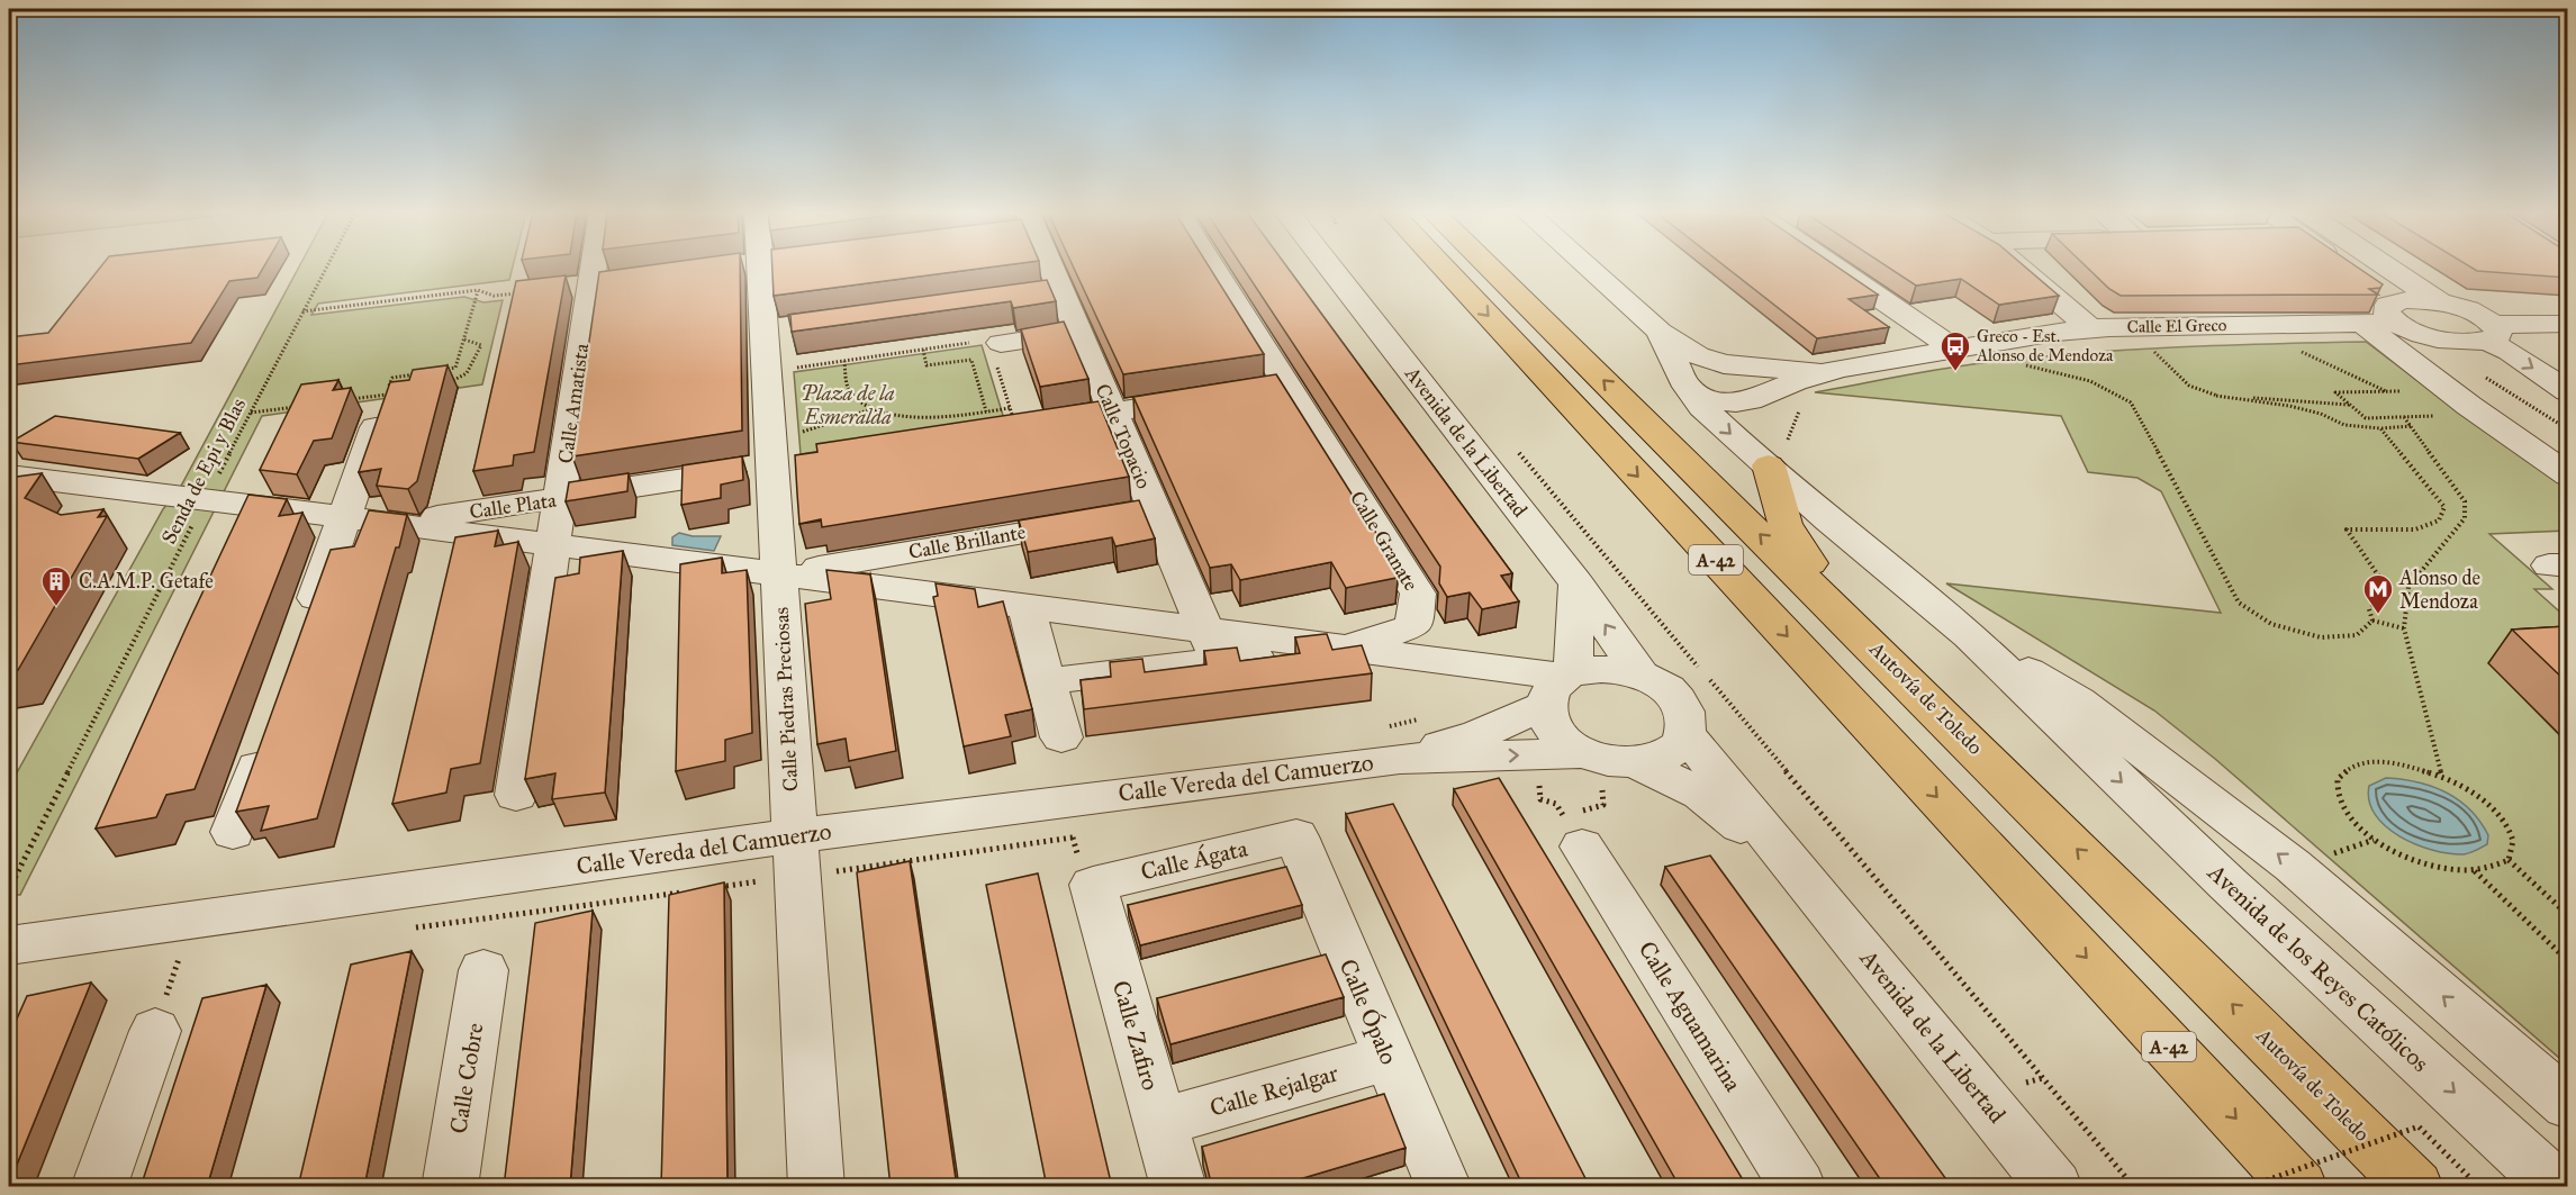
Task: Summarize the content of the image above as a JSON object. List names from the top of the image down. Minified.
{"streets":{"highway":["A-42","Autovía de Toledo"],"street":["Calle El Greco","Calle Amatista","Calle Topacio","Avenida de la Libertad","Calle Plata","Calle Granate","Calle Brillante","Calle Piedras Preciosas","Calle Vereda del Camuerzo","Calle Ágata","Avenida de los Reyes Católicos","Calle Ópalo","Calle Aguamarina","Calle Zafiro","Calle Cobre","Calle Rejalgar"],"path":["Senda de Epi y Blas"]},"crossings":[["Calle El Greco","Avenida de los Reyes Católicos"],["Calle Amatista","Calle Plata"],["Calle Topacio","Calle Brillante"],["Avenida de la Libertad","Calle Vereda del Camuerzo"],["Calle Plata","Calle Piedras Preciosas"],["Calle Brillante","Calle Piedras Preciosas"],["Calle Piedras Preciosas","Calle Vereda del Camuerzo"],["Calle Ágata","Calle Ópalo"],["Calle Ágata","Calle Zafiro"],["Calle Ópalo","Calle Rejalgar"],["Calle Zafiro","Calle Rejalgar"]],"parks":["Plaza de la Esmeralda"],"places":{"bus stop":["Greco - Est. Alonso de Mendoza"],"building":["C.A.M.P. Getafe"],"metro station":["Alonso de Mendoza"]}}
